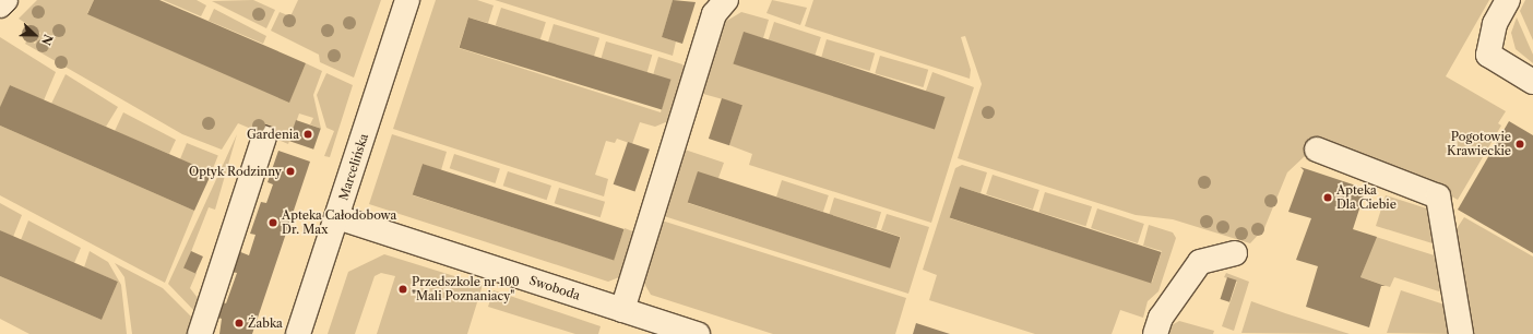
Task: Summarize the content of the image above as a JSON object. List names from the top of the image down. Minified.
{"streets":{"street":["Marcelińska","Swoboda"]},"crossings":[["Marcelińska","Swoboda"]],"places":["Gardenia","Pogotowie Krawieckie","Optyk Rodzinny","Apteka Dla Ciebie","Apteka Całodobowa Dr. Max","Przedszkole nr 100 \"Mali Poznaniacy\"","Żabka"],"north":"right"}
